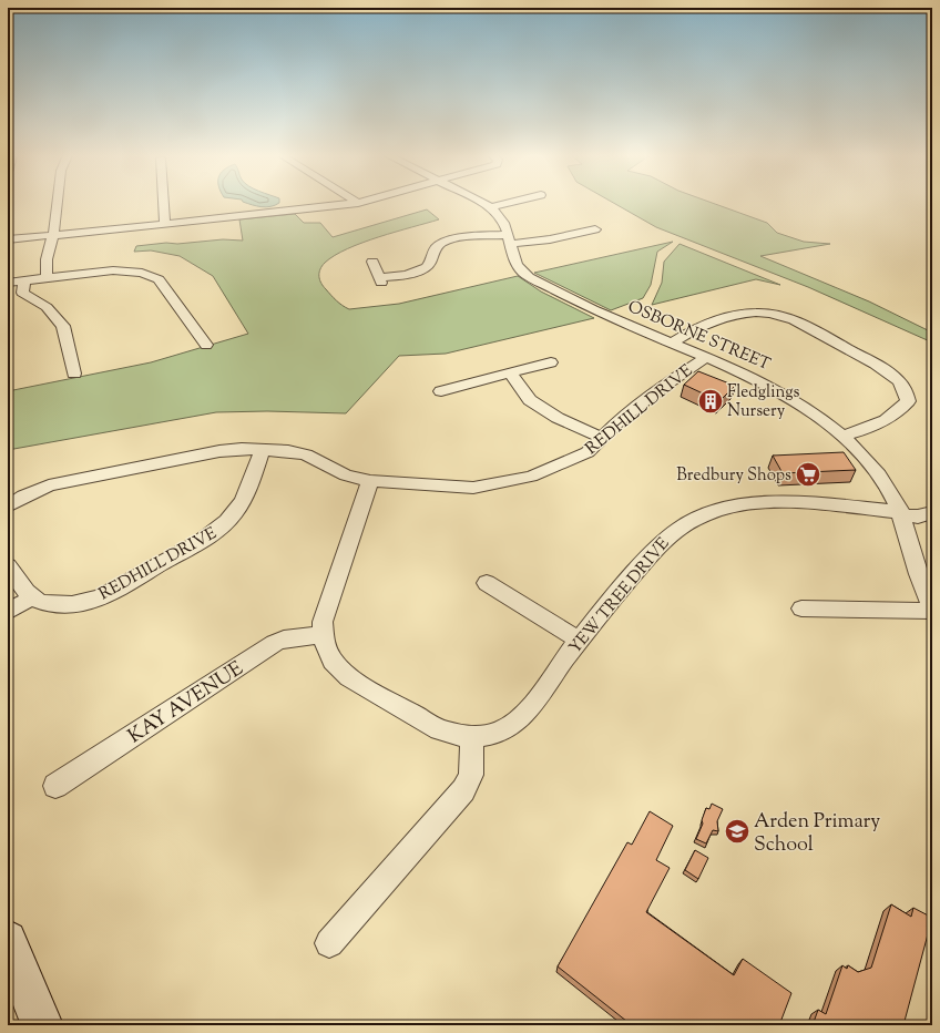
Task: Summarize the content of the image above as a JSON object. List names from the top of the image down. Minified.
{"streets":{"street":["OSBORNE STREET","REDHILL DRIVE","YEW TREE DRIVE","KAY AVENUE"]},"crossings":[["OSBORNE STREET","REDHILL DRIVE"],["OSBORNE STREET","YEW TREE DRIVE"],["REDHILL DRIVE","YEW TREE DRIVE"],["YEW TREE DRIVE","KAY AVENUE"]],"places":{"building":["Fledglings Nursery"],"supermarket":["Bredbury Shops"],"school or university":["Arden Primary School"]}}
